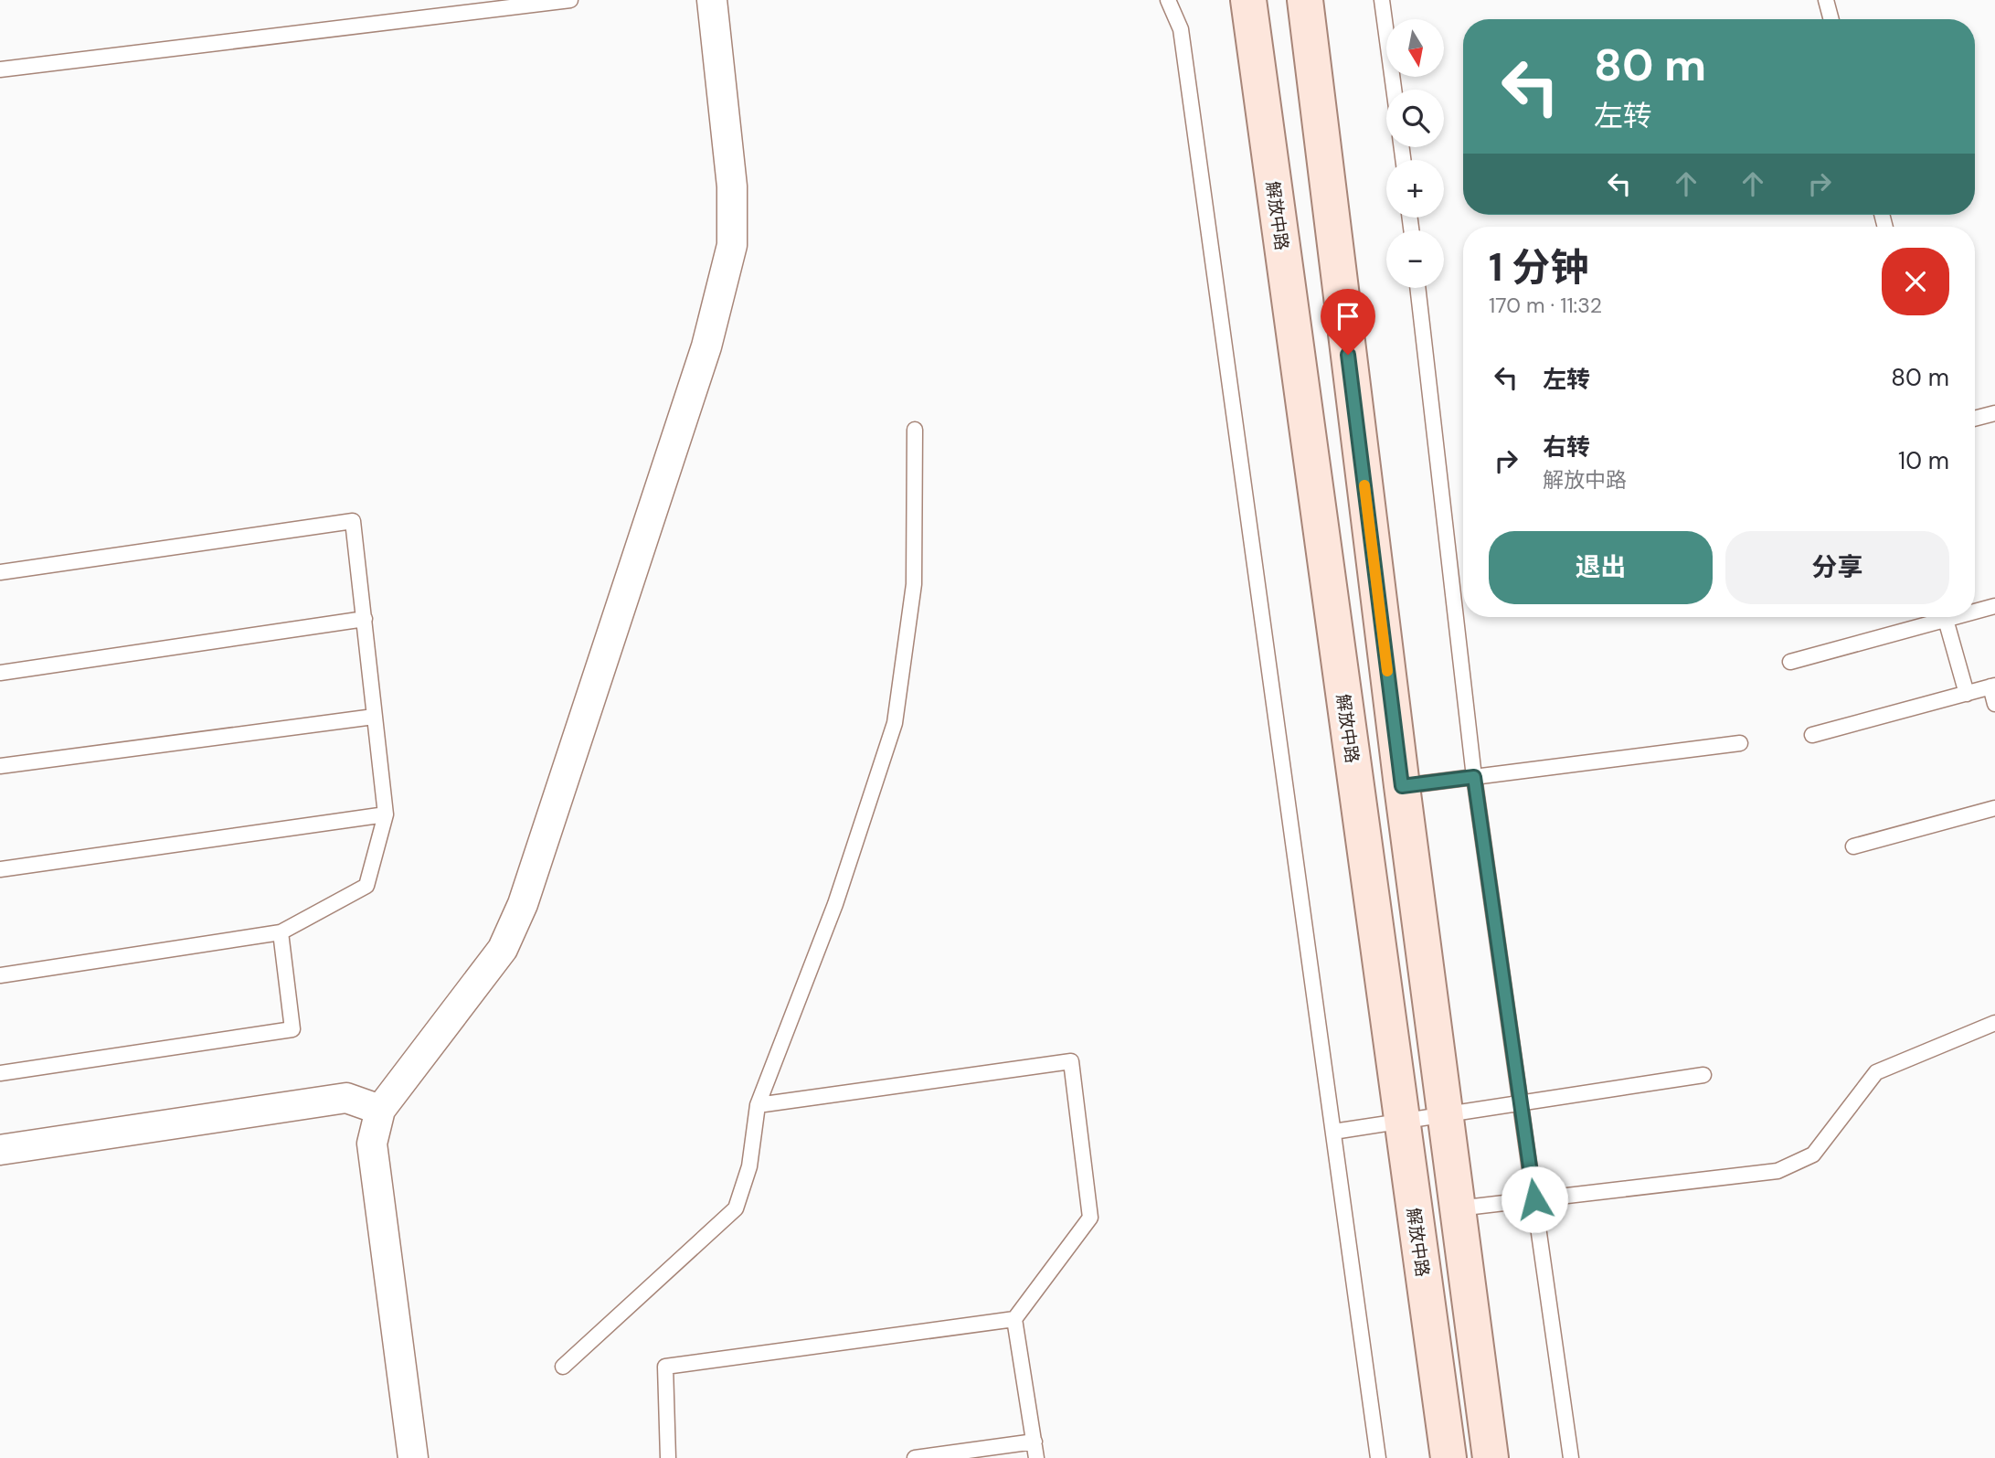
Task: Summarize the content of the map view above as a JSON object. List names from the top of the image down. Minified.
{"streets":{"street":["解放中路"]},"north":"bottom","page":{"map_buttons":["+","−"],"turn":["80 m","左转"],"heading":["1 分钟","170 m · 11:32"],"list":[{"name":"左转","value":"80 m"},{"name":"右转","note":"解放中路","value":"10 m"}],"buttons":["退出","分享"]}}
